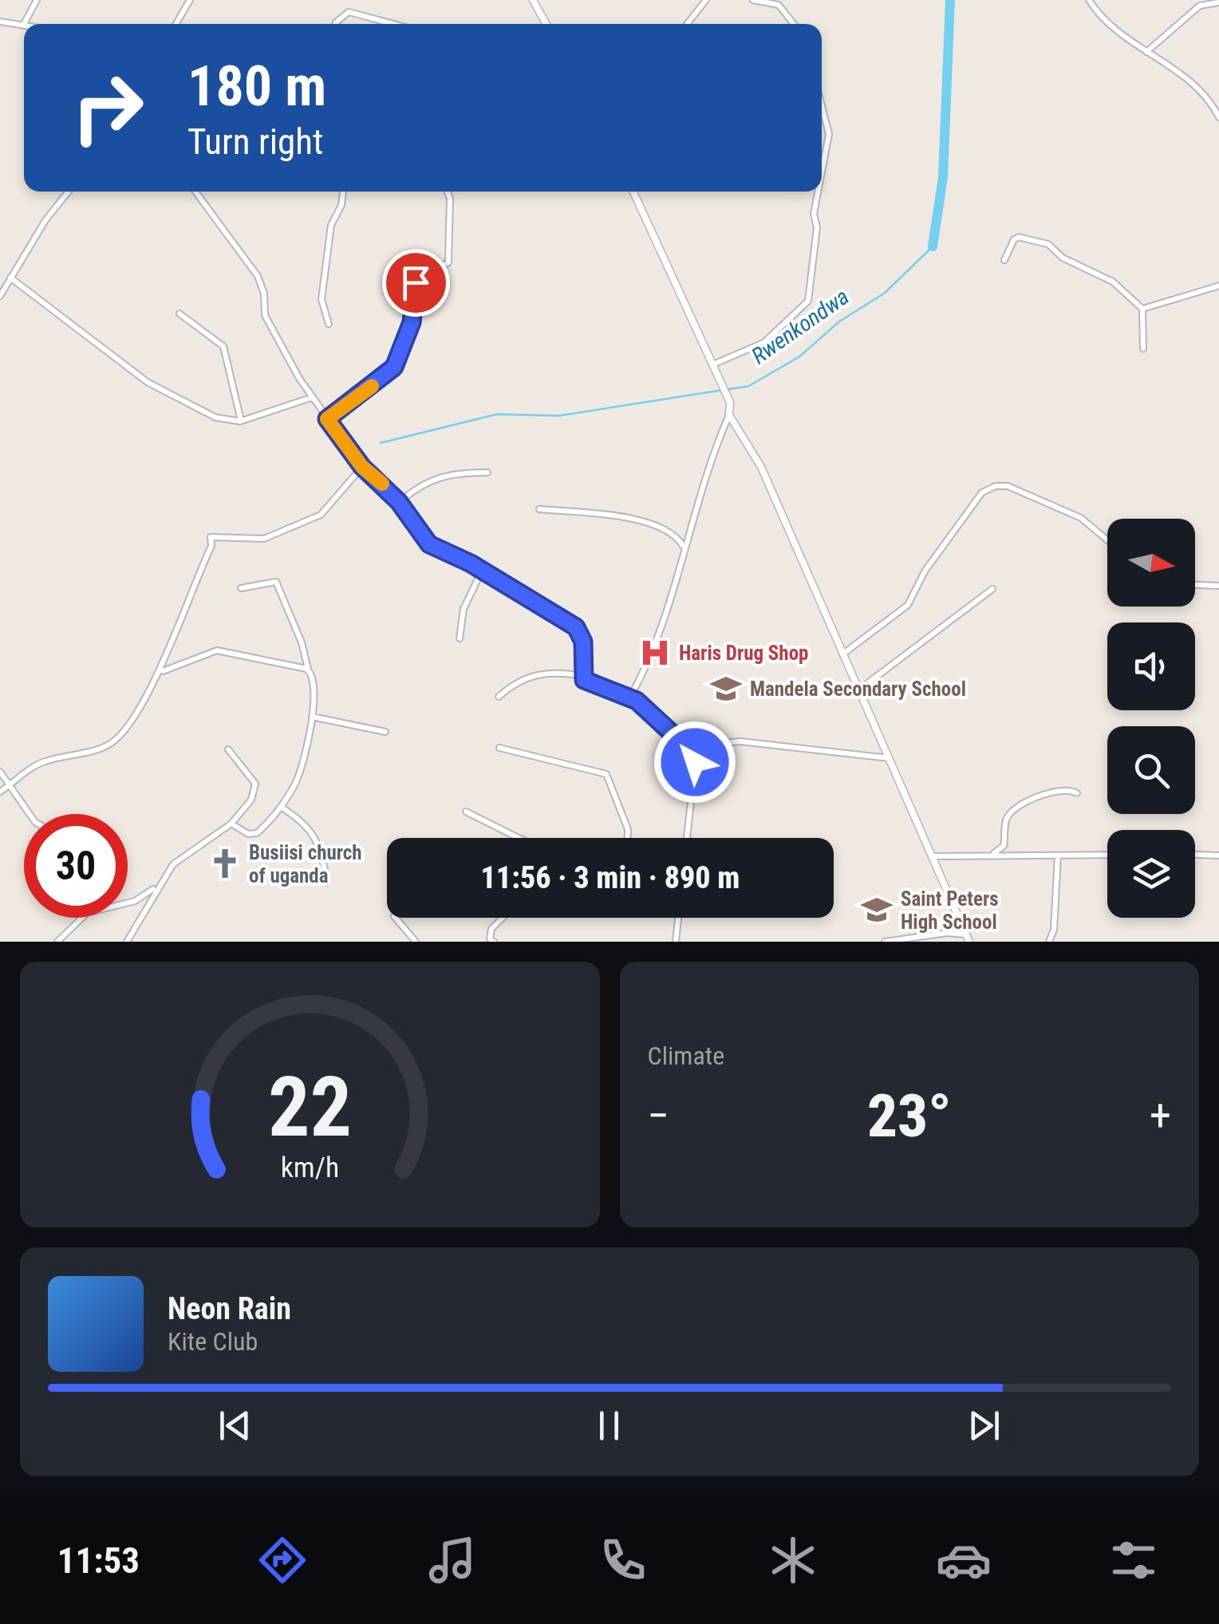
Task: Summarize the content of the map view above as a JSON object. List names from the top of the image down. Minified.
{"water":["Rwenkondwa"],"places":{"hospital":["Haris Drug Shop"],"school or university":["Mandela Secondary School","Saint Peters High School"],"church":["Busiisi church of uganda"]},"north":"right","page":{"turn":["180 m","Turn right"],"limit":"30","trip":"11:56 · 3 min · 890 m","tile":"Climate","heat":["−","23°","+"],"song":["Neon Rain","Kite Club"],"tabs":"11:53","gauge":["22","km/h"]}}
